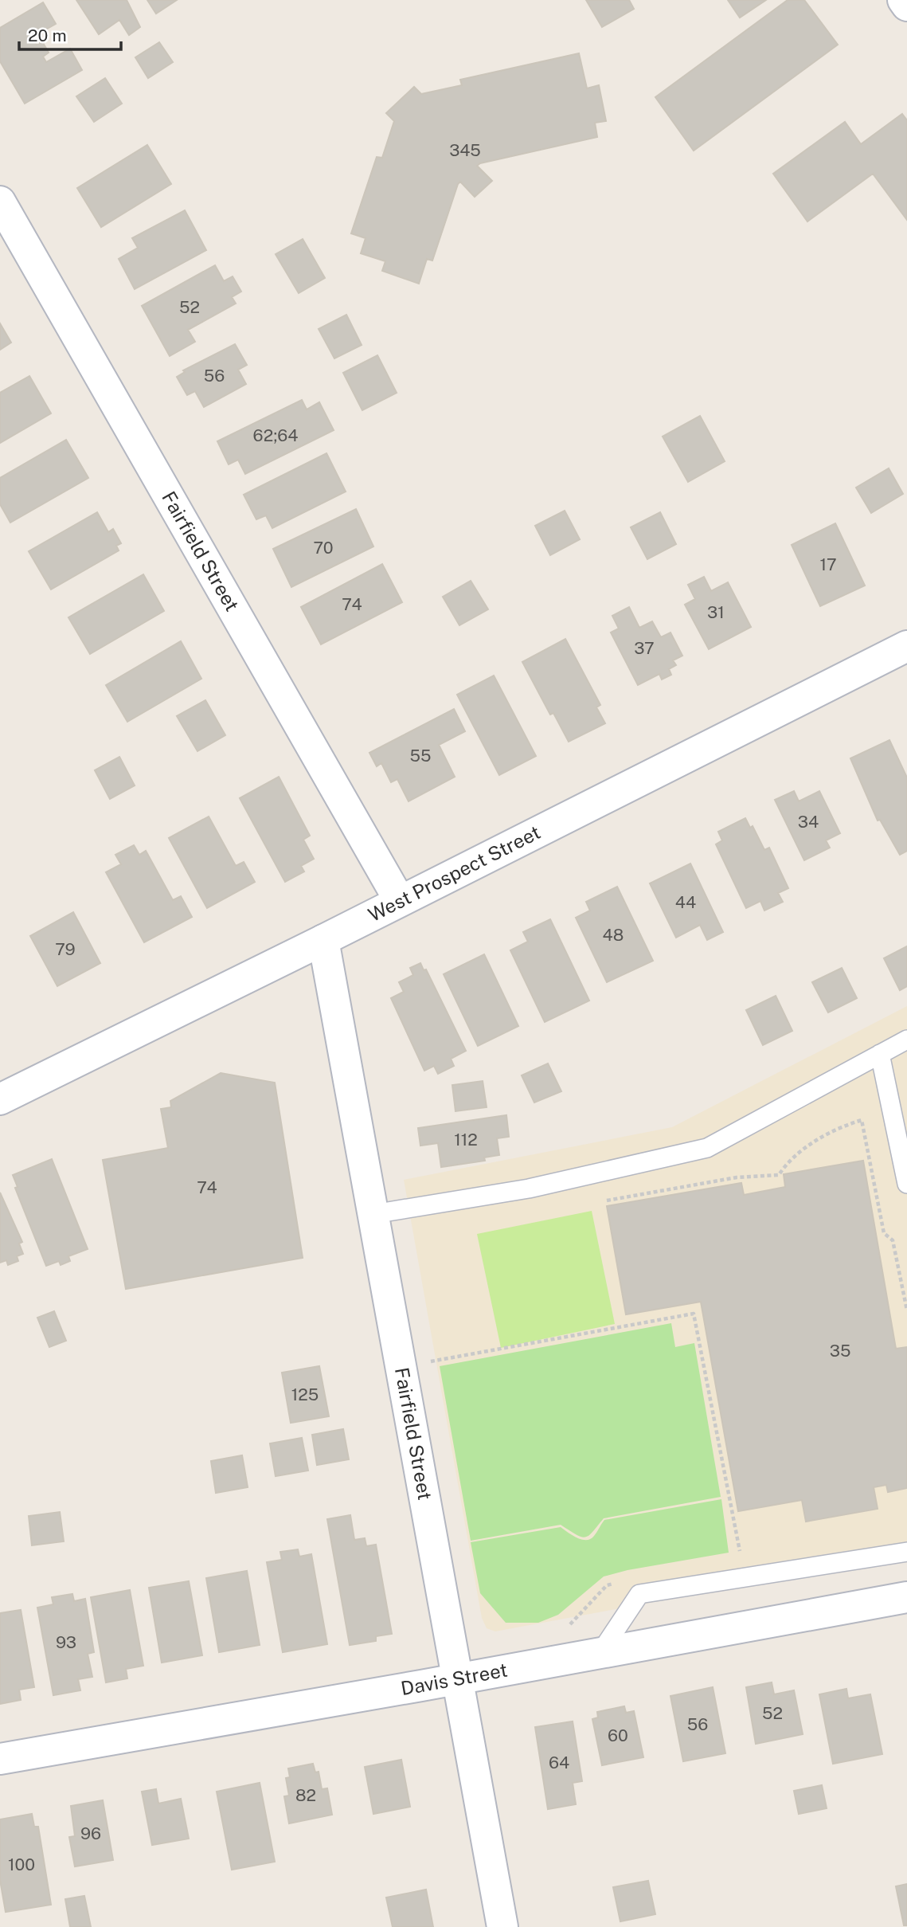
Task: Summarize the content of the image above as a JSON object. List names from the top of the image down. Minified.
{"streets":{"street":["Fairfield Street","West Prospect Street","Davis Street"]},"crossings":[["Fairfield Street","West Prospect Street"],["Fairfield Street","Davis Street"]],"house_numbers":["345","52","56","62;64","70","17","74","31","37","55","34","44","48","79","112","74","35","125","93","52","56","60","64","82","96","100"],"scale_bar":"20 m"}
